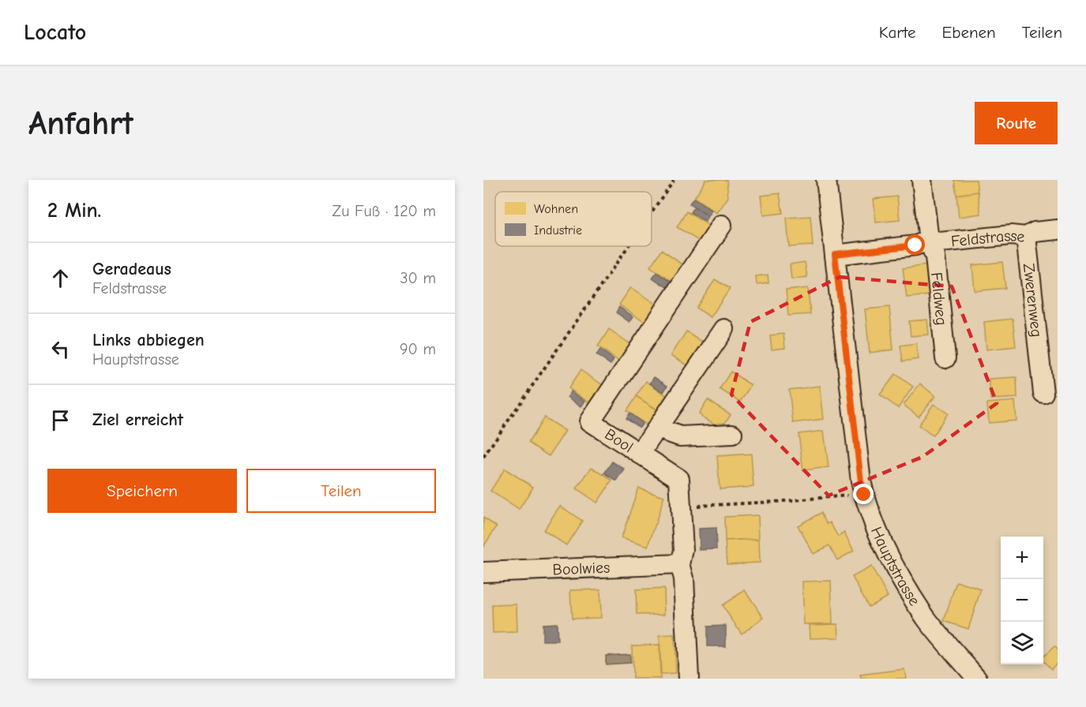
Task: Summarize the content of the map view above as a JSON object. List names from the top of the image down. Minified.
{"streets":{"street":["Feldstrasse","Feldweg","Zwerenweg","Bool","Hauptstrasse","Boolwies"]},"crossings":[["Feldstrasse","Feldweg"],["Feldstrasse","Zwerenweg"],["Feldstrasse","Hauptstrasse"],["Bool","Boolwies"]],"legend":["Wohnen","Industrie"],"page":{"header":"Locato","nav":["Karte","Ebenen","Teilen"],"buttons":["Route",["Speichern","Teilen"]],"title":"Anfahrt","heading":["2 Min.","Zu Fuß · 120 m"],"list":[["Geradeaus","Feldstrasse","30 m"],["Links abbiegen","Hauptstrasse","90 m"],"Ziel erreicht"],"map_buttons":["+","−"]}}
